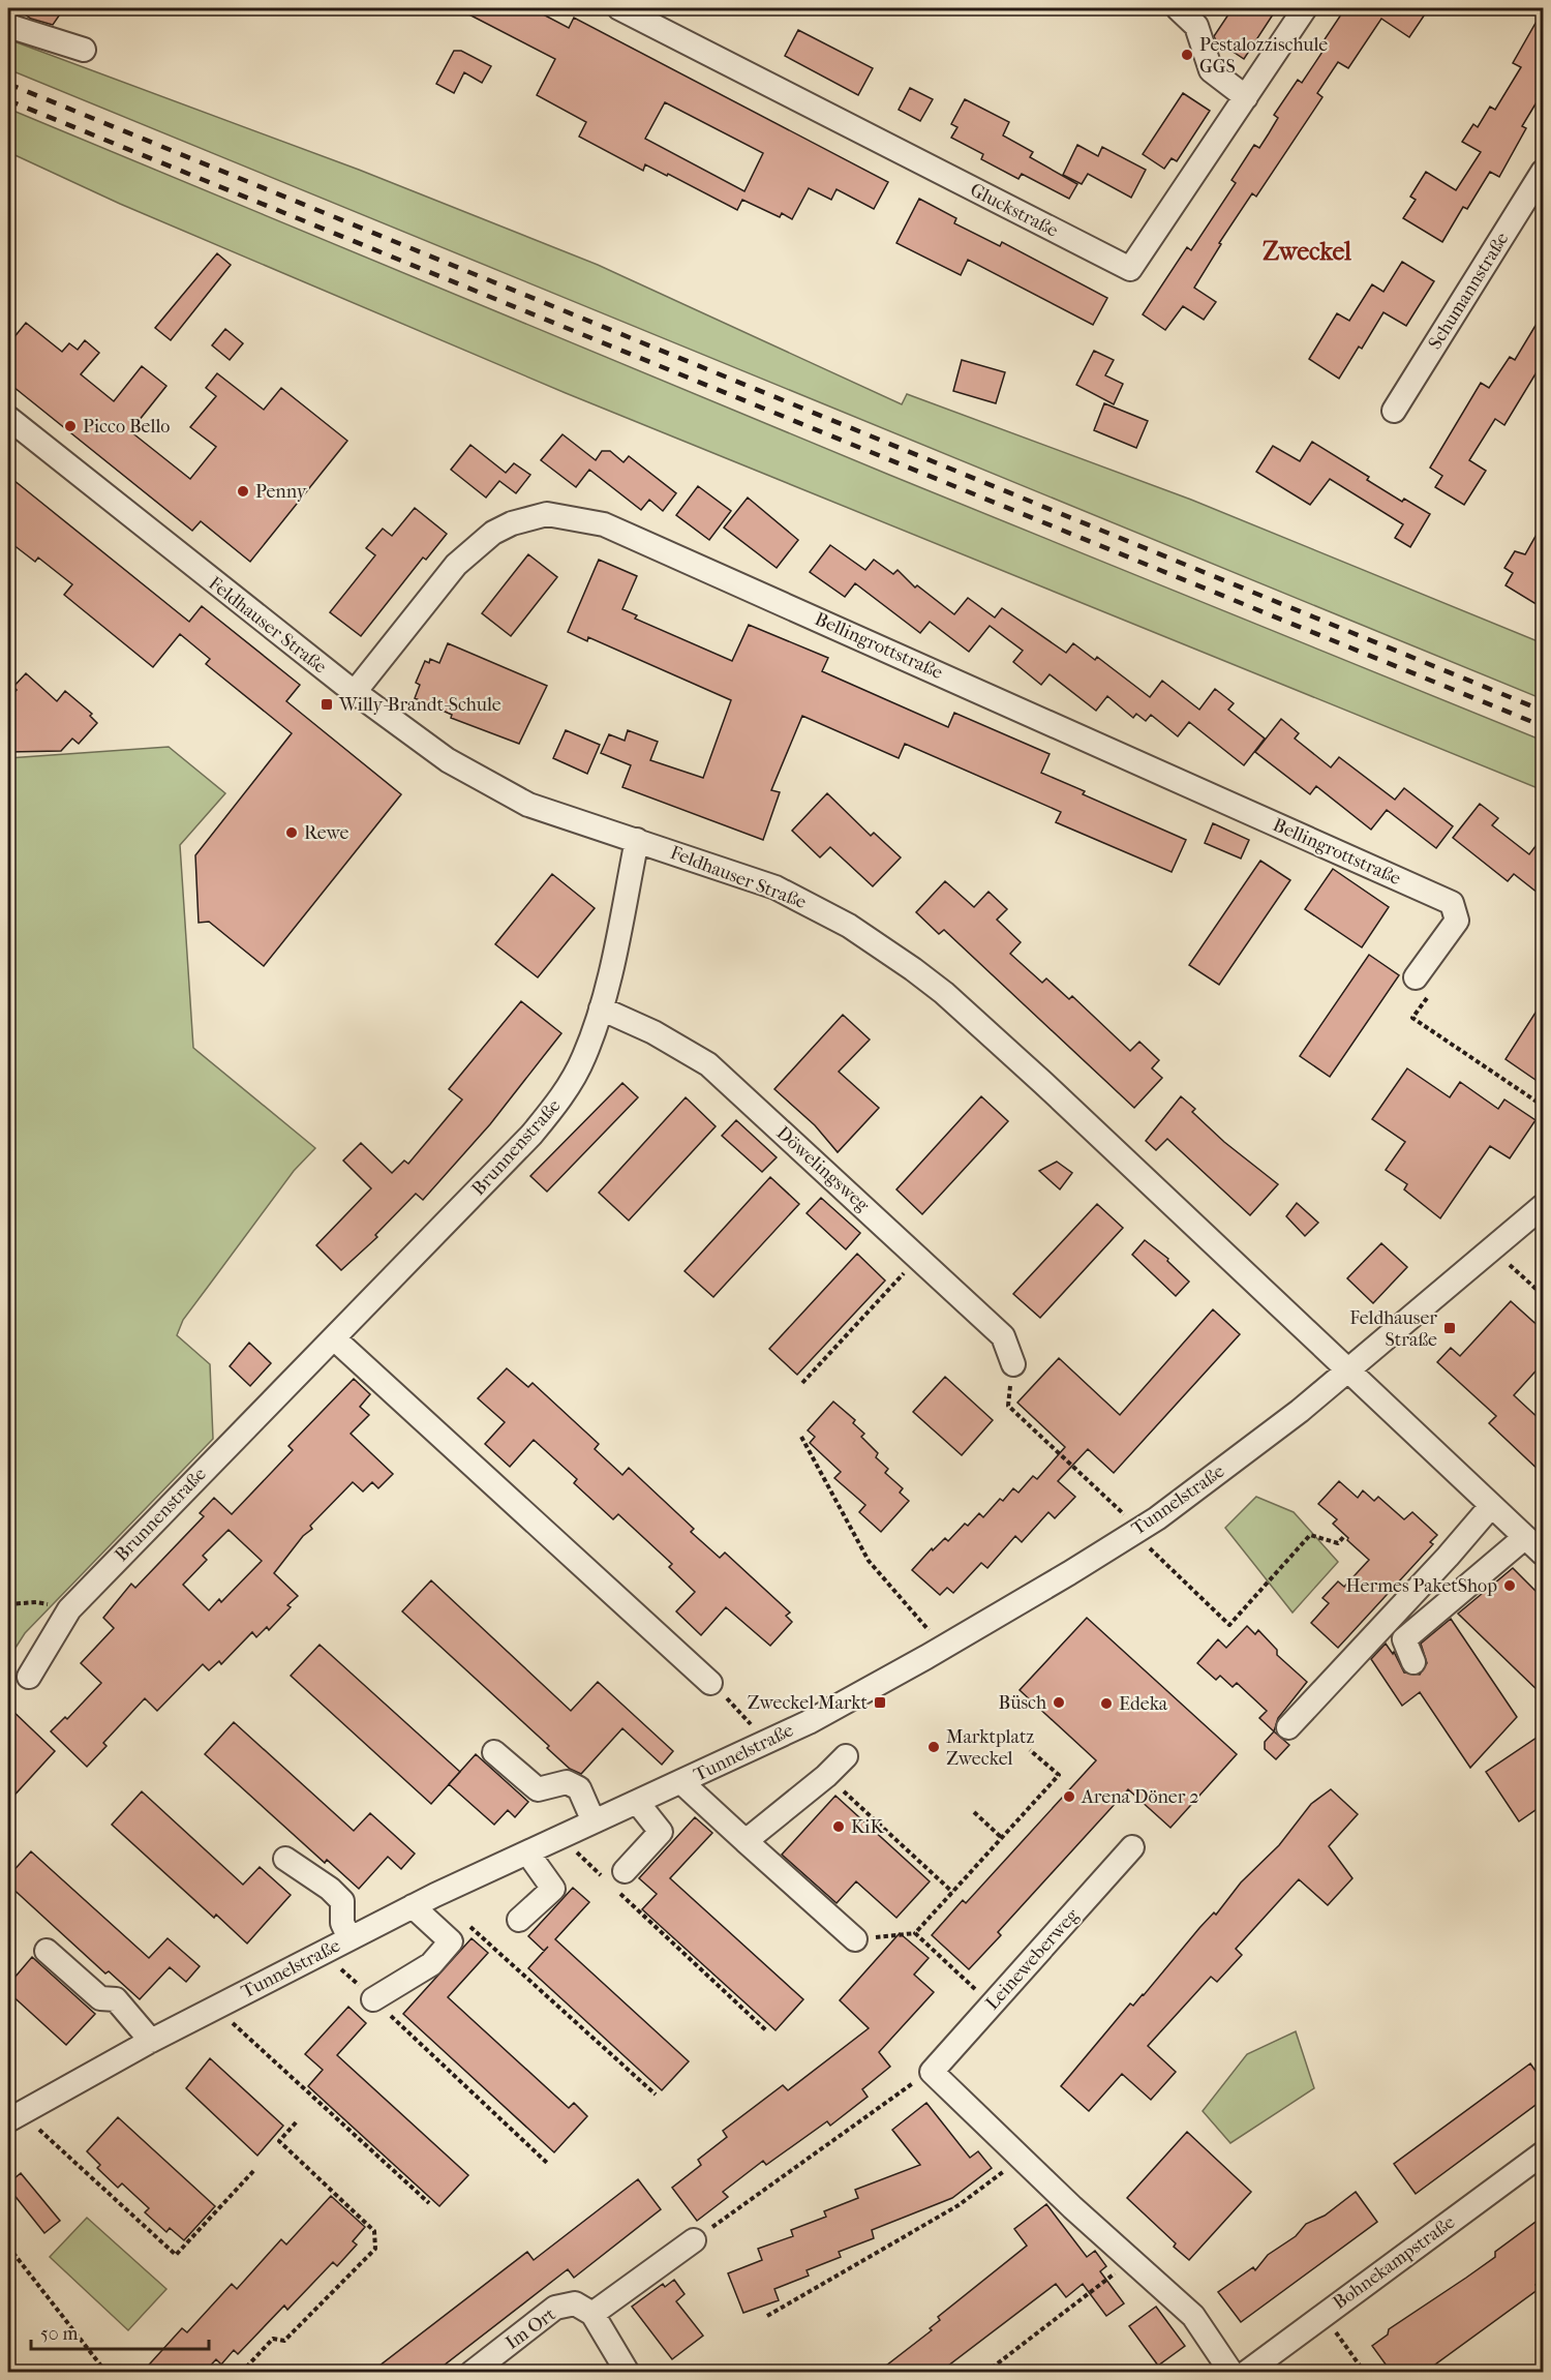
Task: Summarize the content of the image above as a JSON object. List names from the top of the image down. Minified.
{"streets":{"street":["Gluckstraße","Schumannstraße","Feldhauser Straße","Bellingrottstraße","Brunnenstraße","Döwelingsweg","Tunnelstraße","Leineweberweg","Bohnekampstraße","Im Ort"]},"crossings":[["Feldhauser Straße","Bellingrottstraße"],["Feldhauser Straße","Brunnenstraße"],["Feldhauser Straße","Tunnelstraße"],["Brunnenstraße","Döwelingsweg"]],"districts":["Zweckel"],"places":{"other":["Pestalozzischule GGS","Picco Bello","Penny","Rewe","Hermes PaketShop","Büsch","Edeka","Marktplatz Zweckel","Arena Döner 2","KiK"],"transit":["Willy-Brandt-Schule","Feldhauser Straße","Zweckel Markt"]},"scale_bar":"50 m"}
